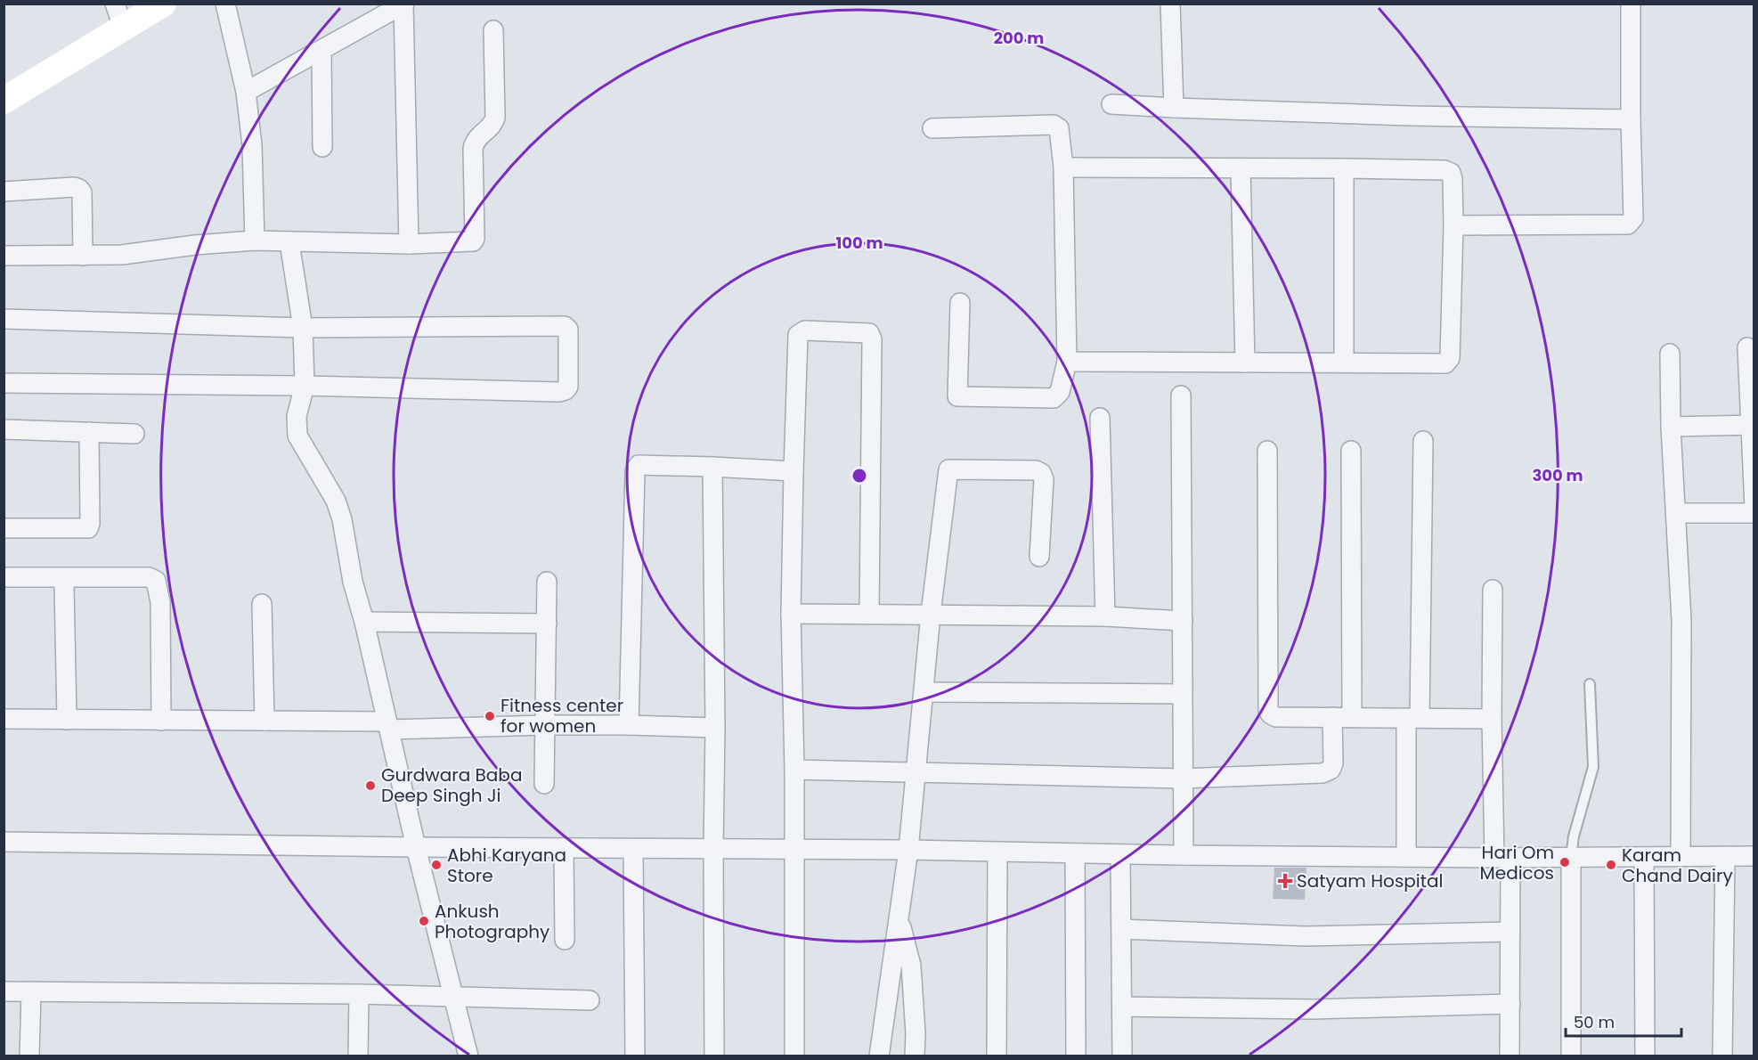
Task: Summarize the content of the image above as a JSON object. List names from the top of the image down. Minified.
{"places":{"other":["Fitness center for women","Gurdwara Baba Deep Singh Ji","Hari Om Medicos","Abhi Karyana Store","Karam Chand Dairy","Ankush Photography"],"health":["Satyam Hospital"]},"scale_bar":"50 m","rings":["200 m","100 m","300 m"]}
